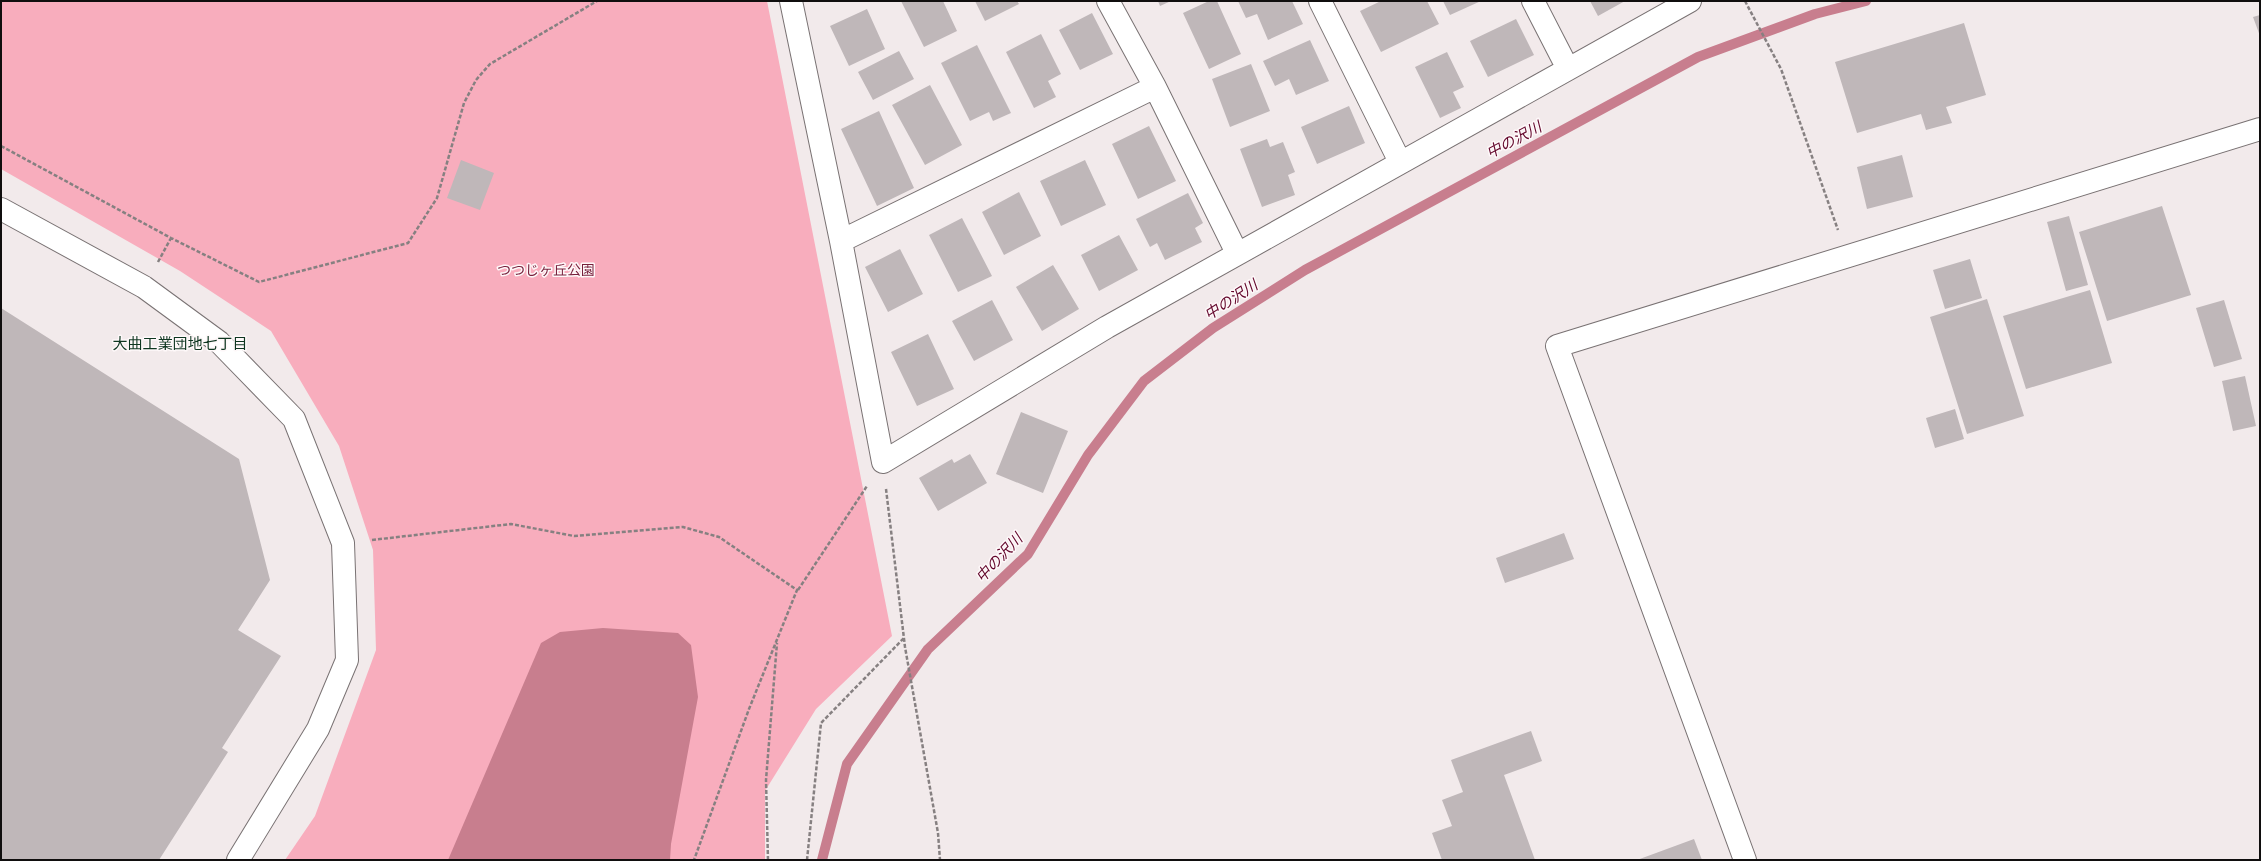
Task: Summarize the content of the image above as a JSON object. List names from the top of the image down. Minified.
{"districts":["大曲工業団地七丁目"],"water":["中の沢川"],"parks":["つつじヶ丘公園"]}
